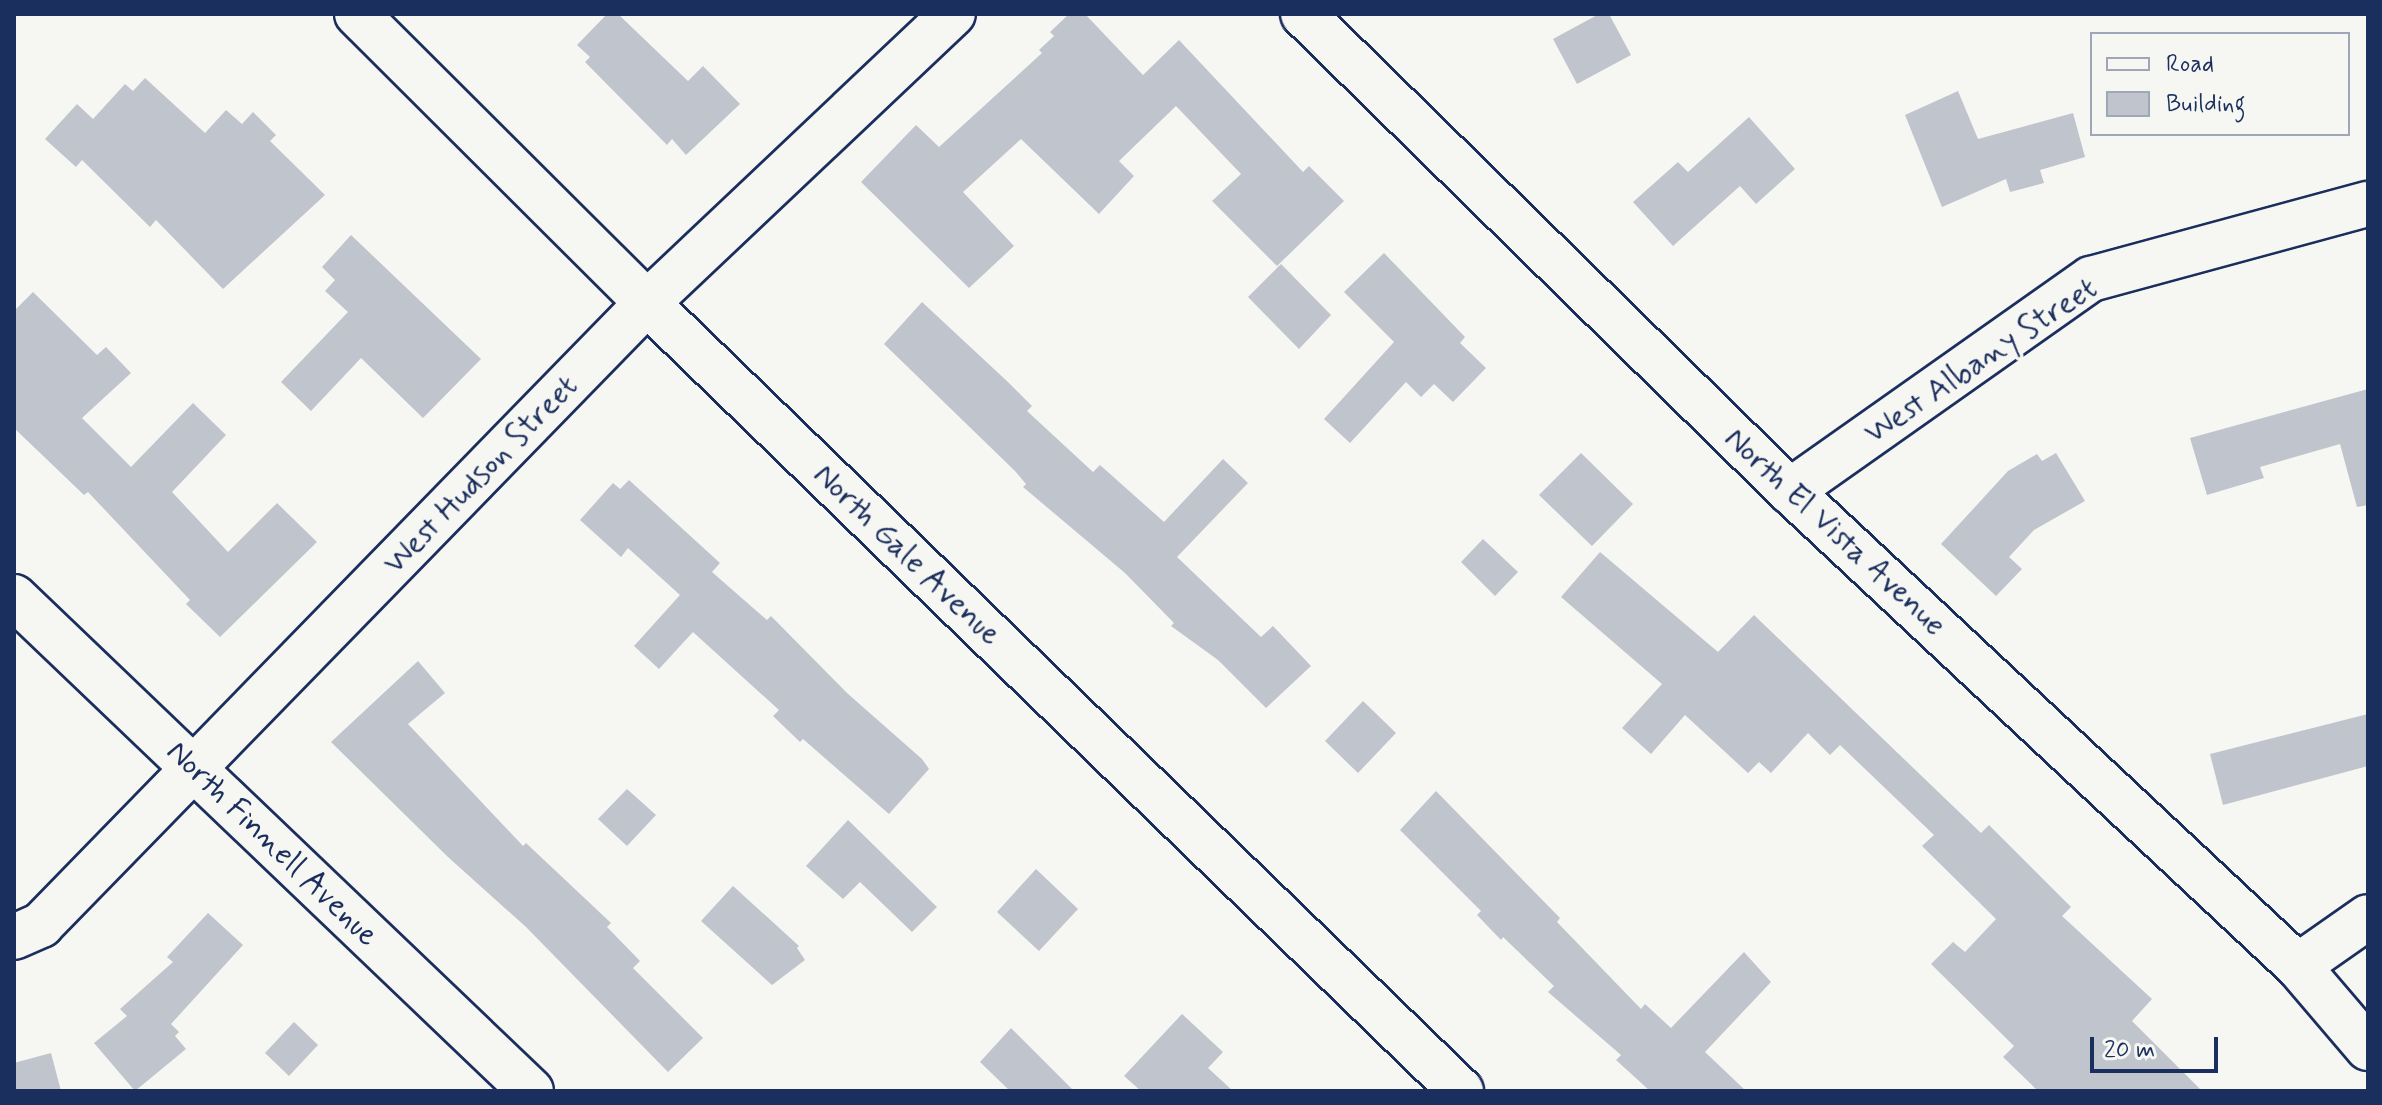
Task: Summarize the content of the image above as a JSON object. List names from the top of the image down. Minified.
{"streets":{"street":["West Albany Street","West Hudson Street","North El Vista Avenue","North Gale Avenue","North Finnell Avenue"]},"crossings":[["West Albany Street","North El Vista Avenue"],["West Hudson Street","North Gale Avenue"],["West Hudson Street","North Finnell Avenue"]],"legend":["Road","Building"],"scale_bar":"20 m"}
